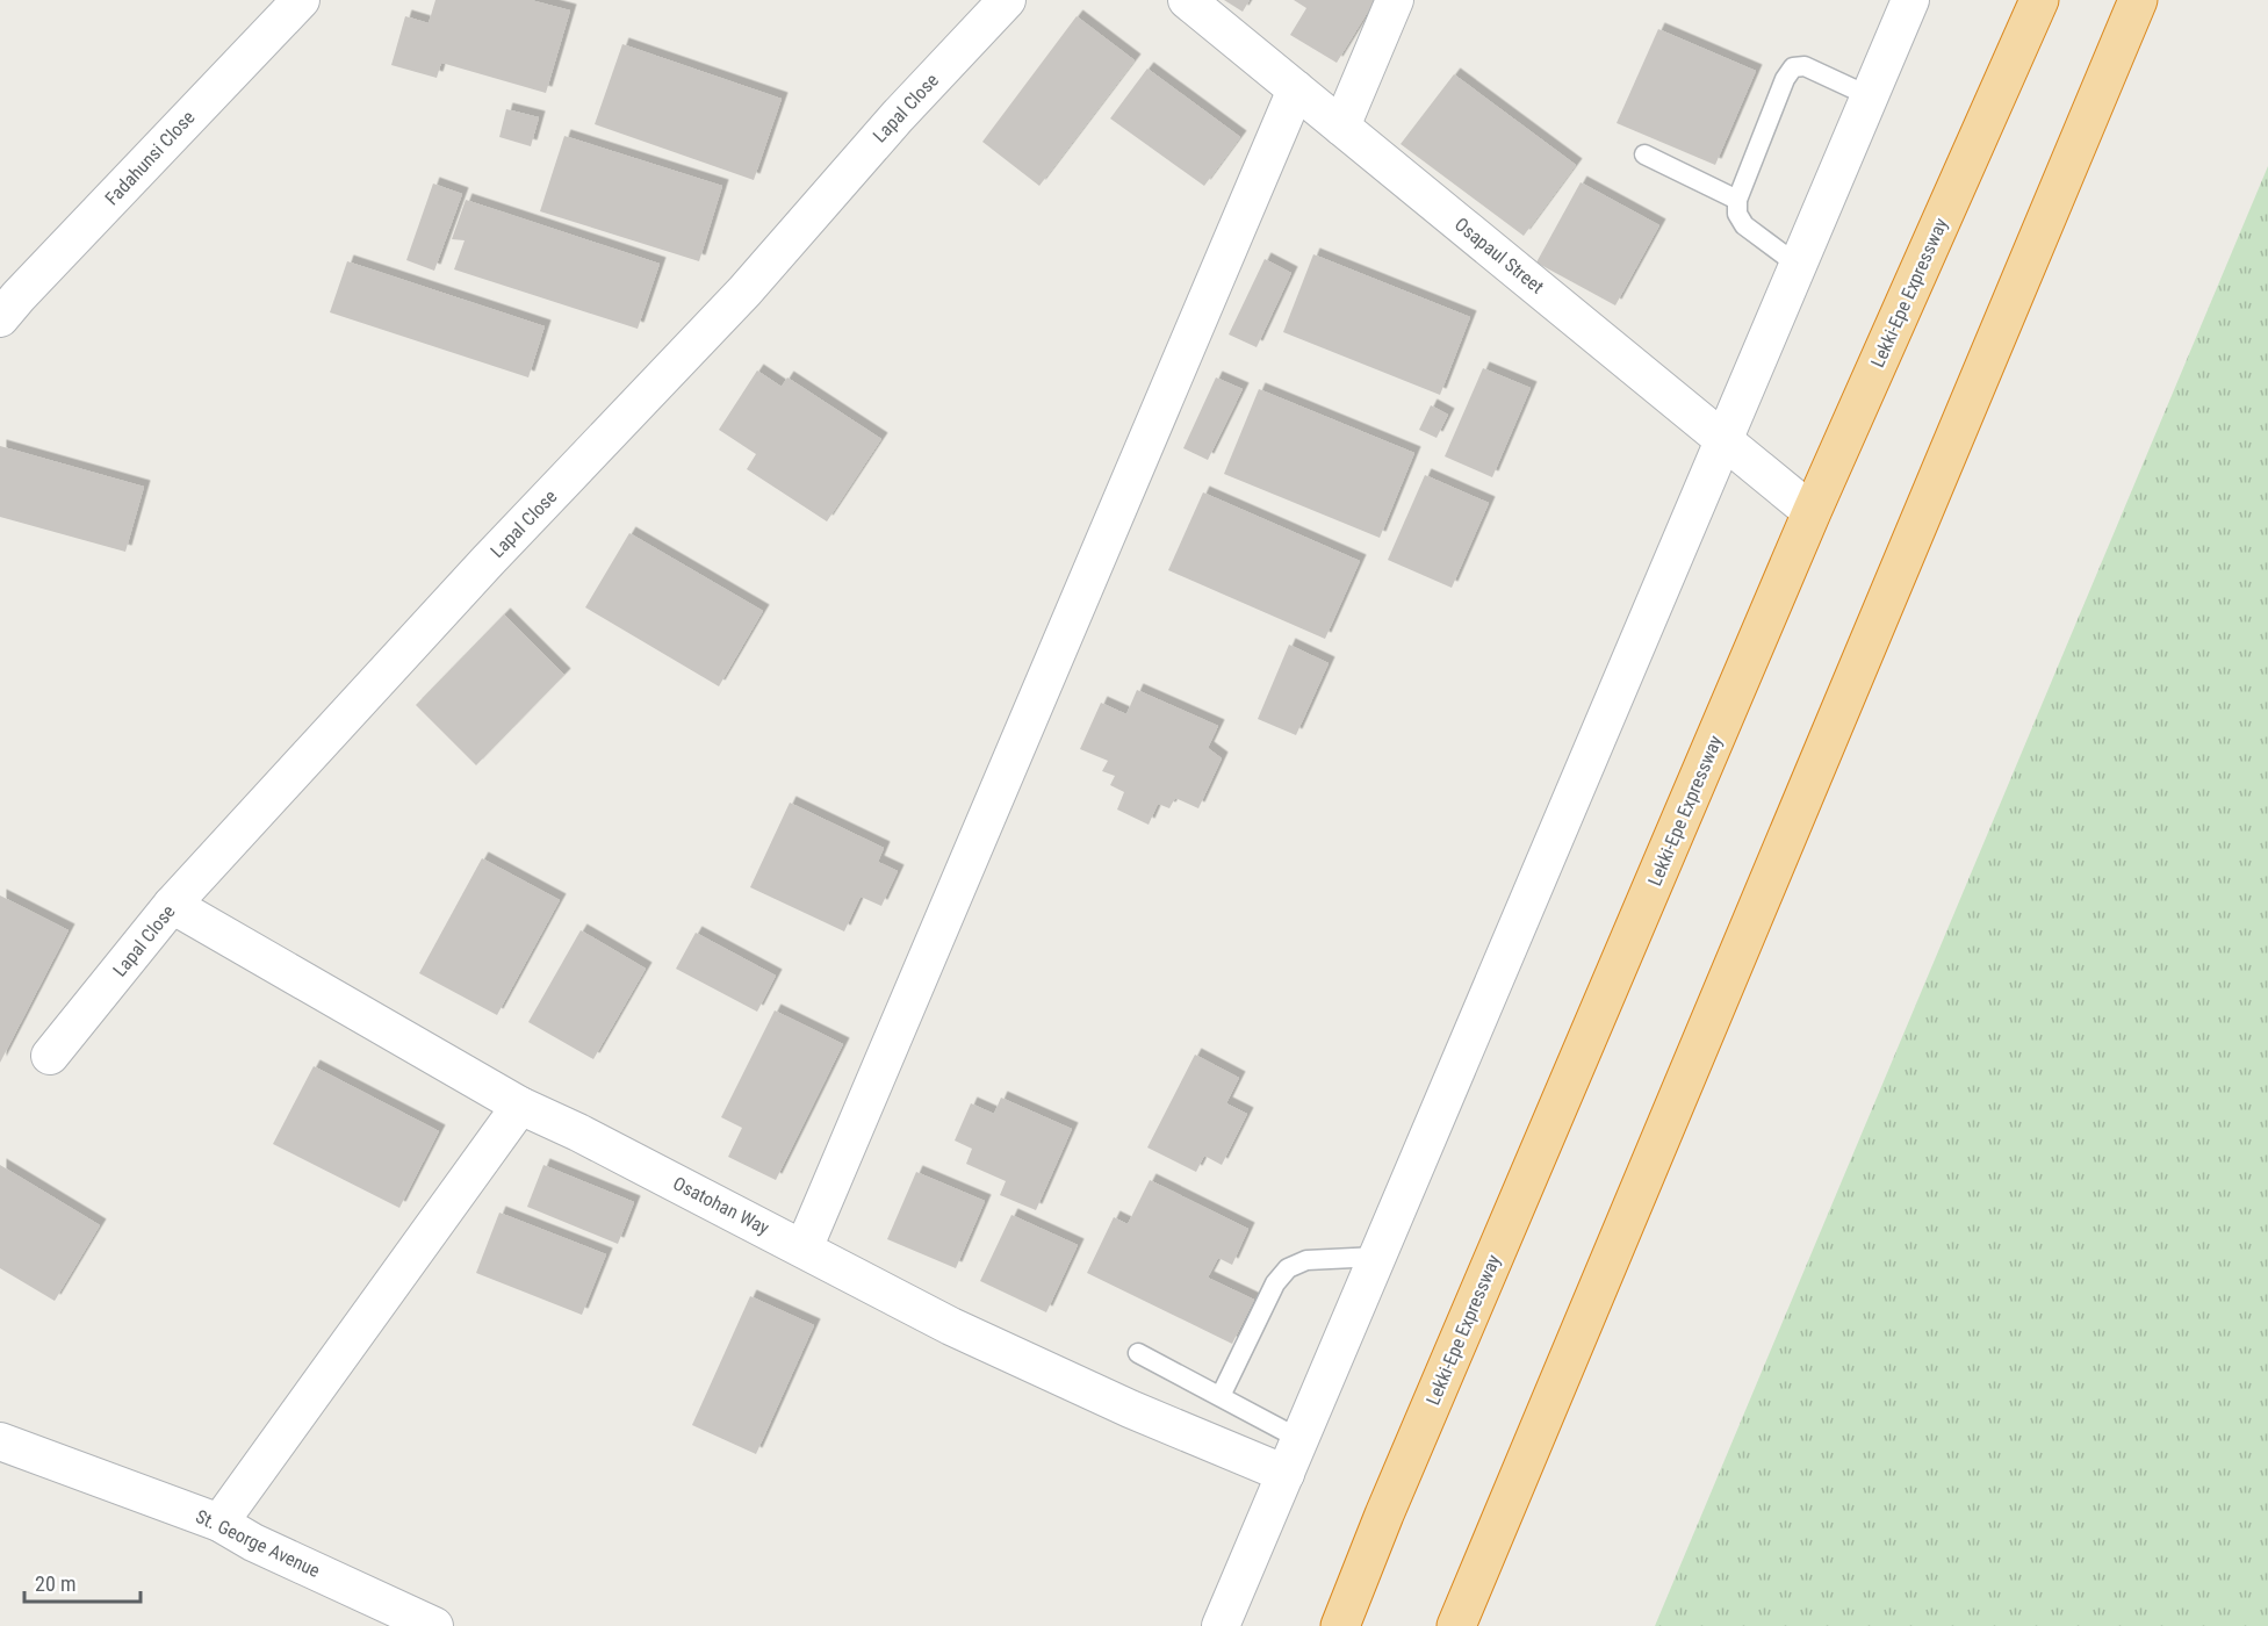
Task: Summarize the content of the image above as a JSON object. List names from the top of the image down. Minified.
{"streets":{"highway":["Lekki-Epe Expressway"],"street":["Lapal Close","Fadahunsi Close","Osapaul Street","Osatohan Way","St. George Avenue"]},"crossings":[["Lapal Close","Osatohan Way"],["Osapaul Street","Lekki-Epe Expressway"]],"scale_bar":"20 m"}
